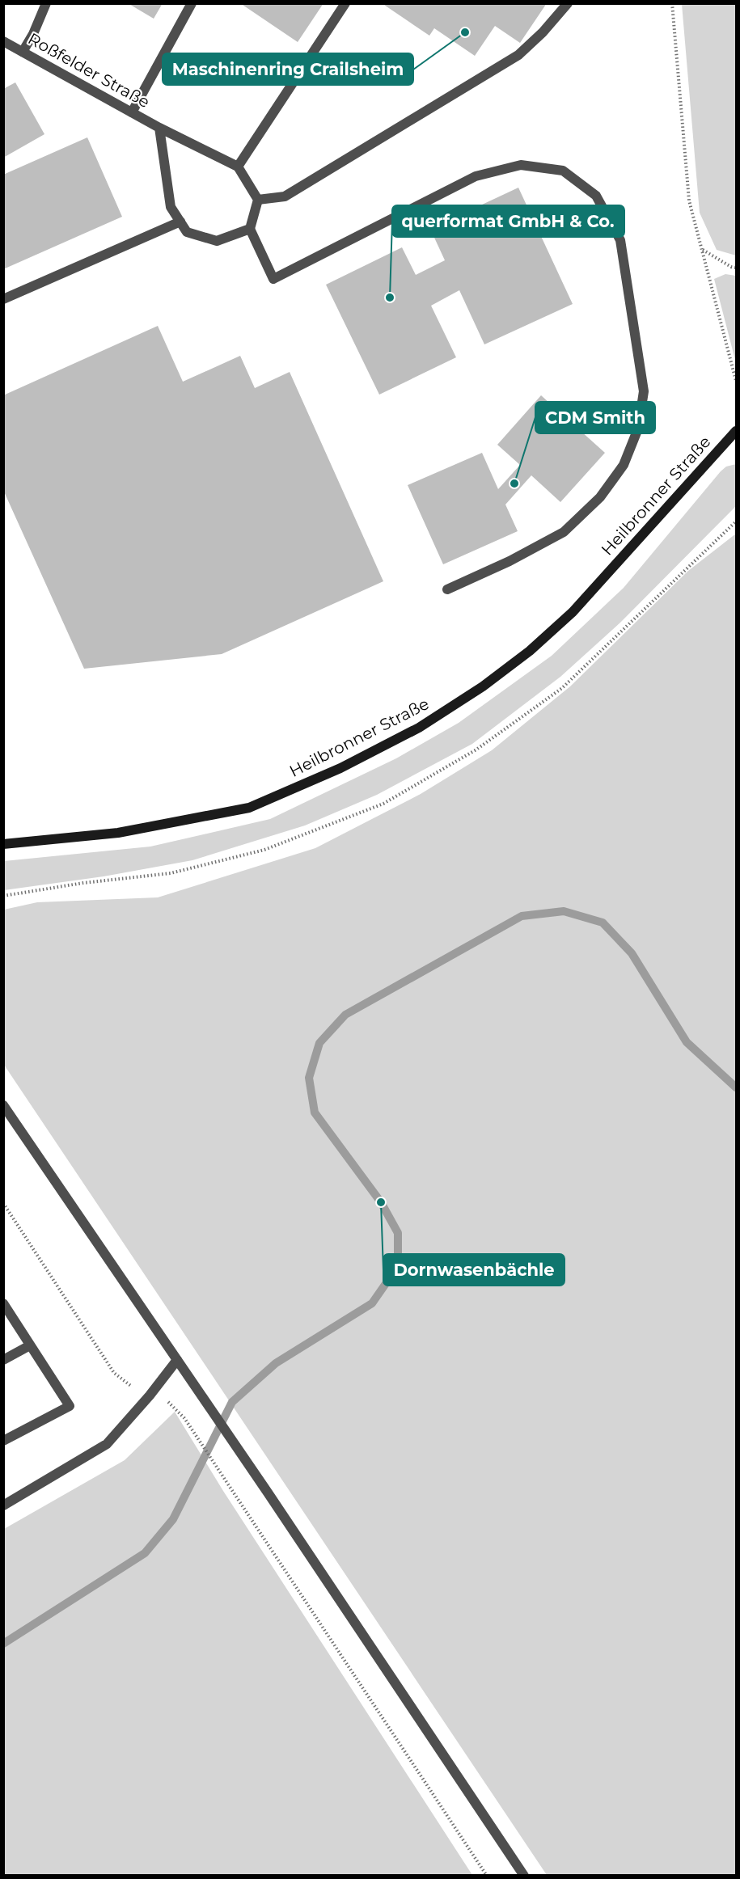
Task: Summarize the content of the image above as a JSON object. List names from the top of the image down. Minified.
{"streets":{"main road":["Heilbronner Straße"],"street":["Roßfelder Straße"]},"places":["Maschinenring Crailsheim","querformat GmbH & Co.","CDM Smith","Dornwasenbächle"]}
